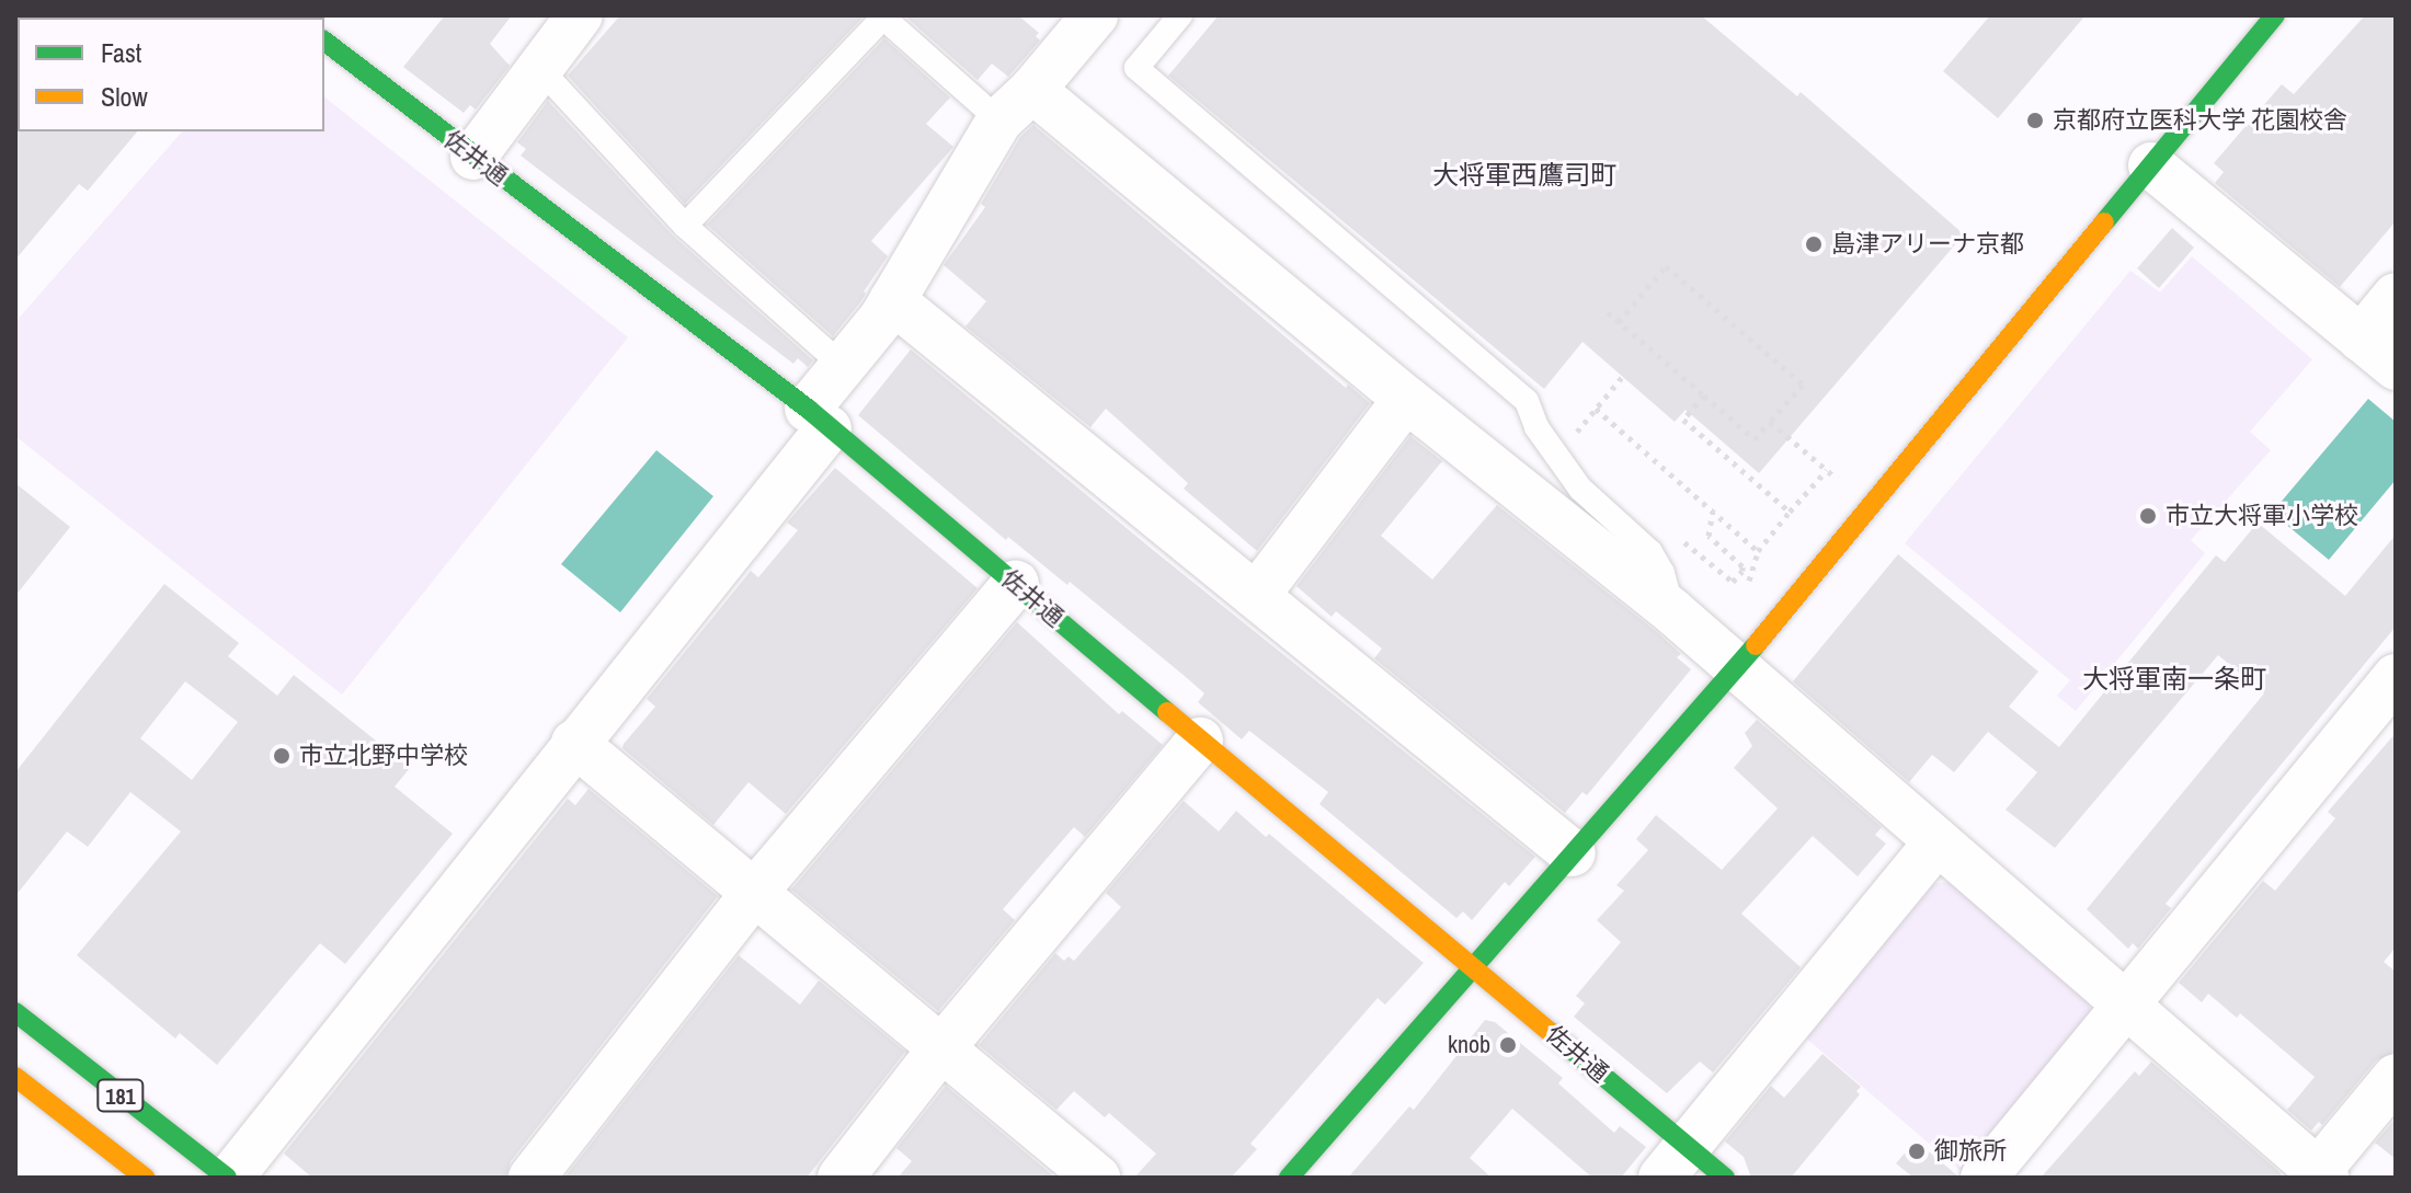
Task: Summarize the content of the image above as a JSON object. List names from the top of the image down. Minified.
{"streets":{"street":["佐井通","181"]},"districts":["大将軍西鷹司町","大将軍南一条町"],"places":["京都府立医科大学 花園校舎","島津アリーナ京都","市立大将軍小学校","市立北野中学校","knob","御旅所"],"legend":["Fast","Slow"]}
